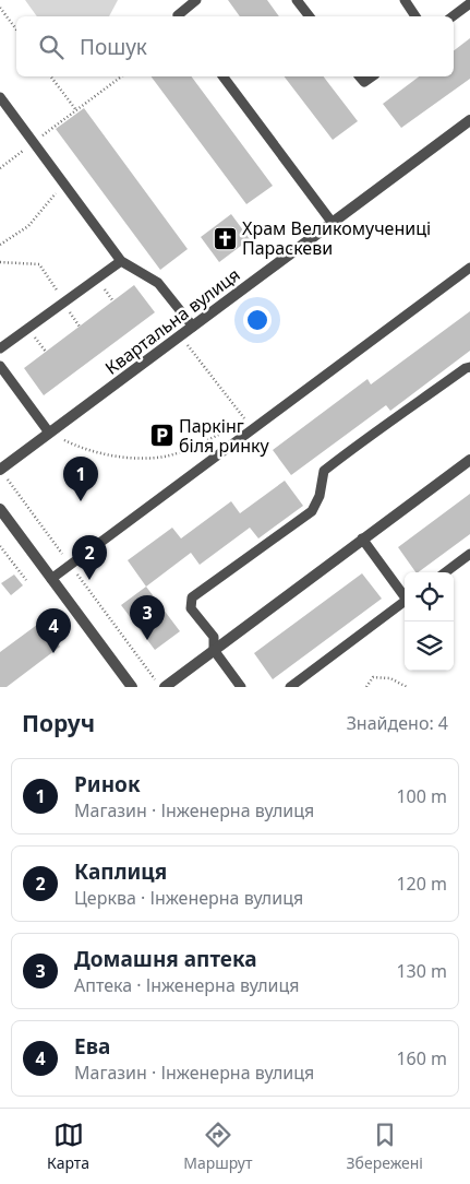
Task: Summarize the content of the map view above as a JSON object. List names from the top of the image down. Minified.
{"streets":{"street":["Квартальна вулиця"]},"places":{"church":["Храм Великомучениці Параскеви"],"parking":["Паркінг біля ринку"]},"page":{"search":"Пошук","pins":["1","2","3","4"],"heading":["Поруч","Знайдено: 4"],"list":[{"mark":"1","name":"Ринок","note":"Магазин · Інженерна вулиця","value":"100 m"},{"mark":"2","name":"Каплиця","note":"Церква · Інженерна вулиця","value":"120 m"},{"mark":"3","name":"Домашня аптека","note":"Аптека · Інженерна вулиця","value":"130 m"},{"mark":"4","name":"Ева","note":"Магазин · Інженерна вулиця","value":"160 m"}],"nav":["Карта","Маршрут","Збережені"]}}
